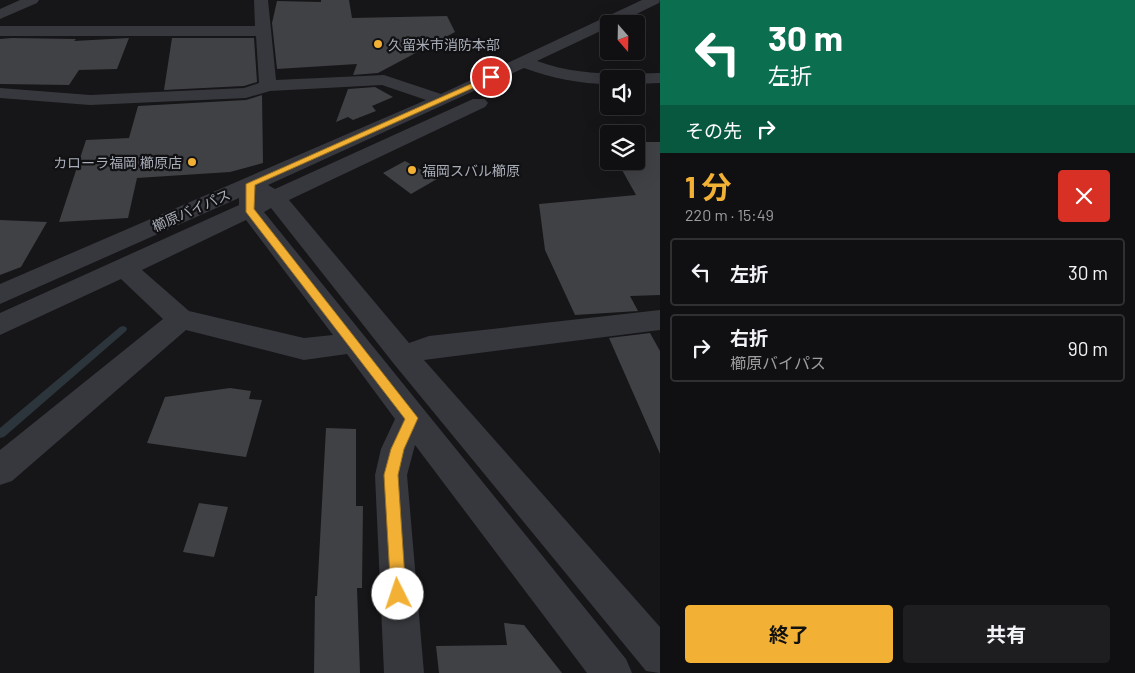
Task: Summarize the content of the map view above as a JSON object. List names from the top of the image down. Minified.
{"streets":{"street":["櫛原バイパス"]},"places":["久留米市消防本部","カローラ福岡 櫛原店","福岡スバル櫛原"],"north":"bottom","page":{"turn":["30 m","左折"],"then":"その先","heading":["1 分","220 m · 15:49"],"list":[{"name":"左折","value":"30 m"},{"name":"右折","note":"櫛原バイパス","value":"90 m"}],"buttons":["終了","共有"]}}
